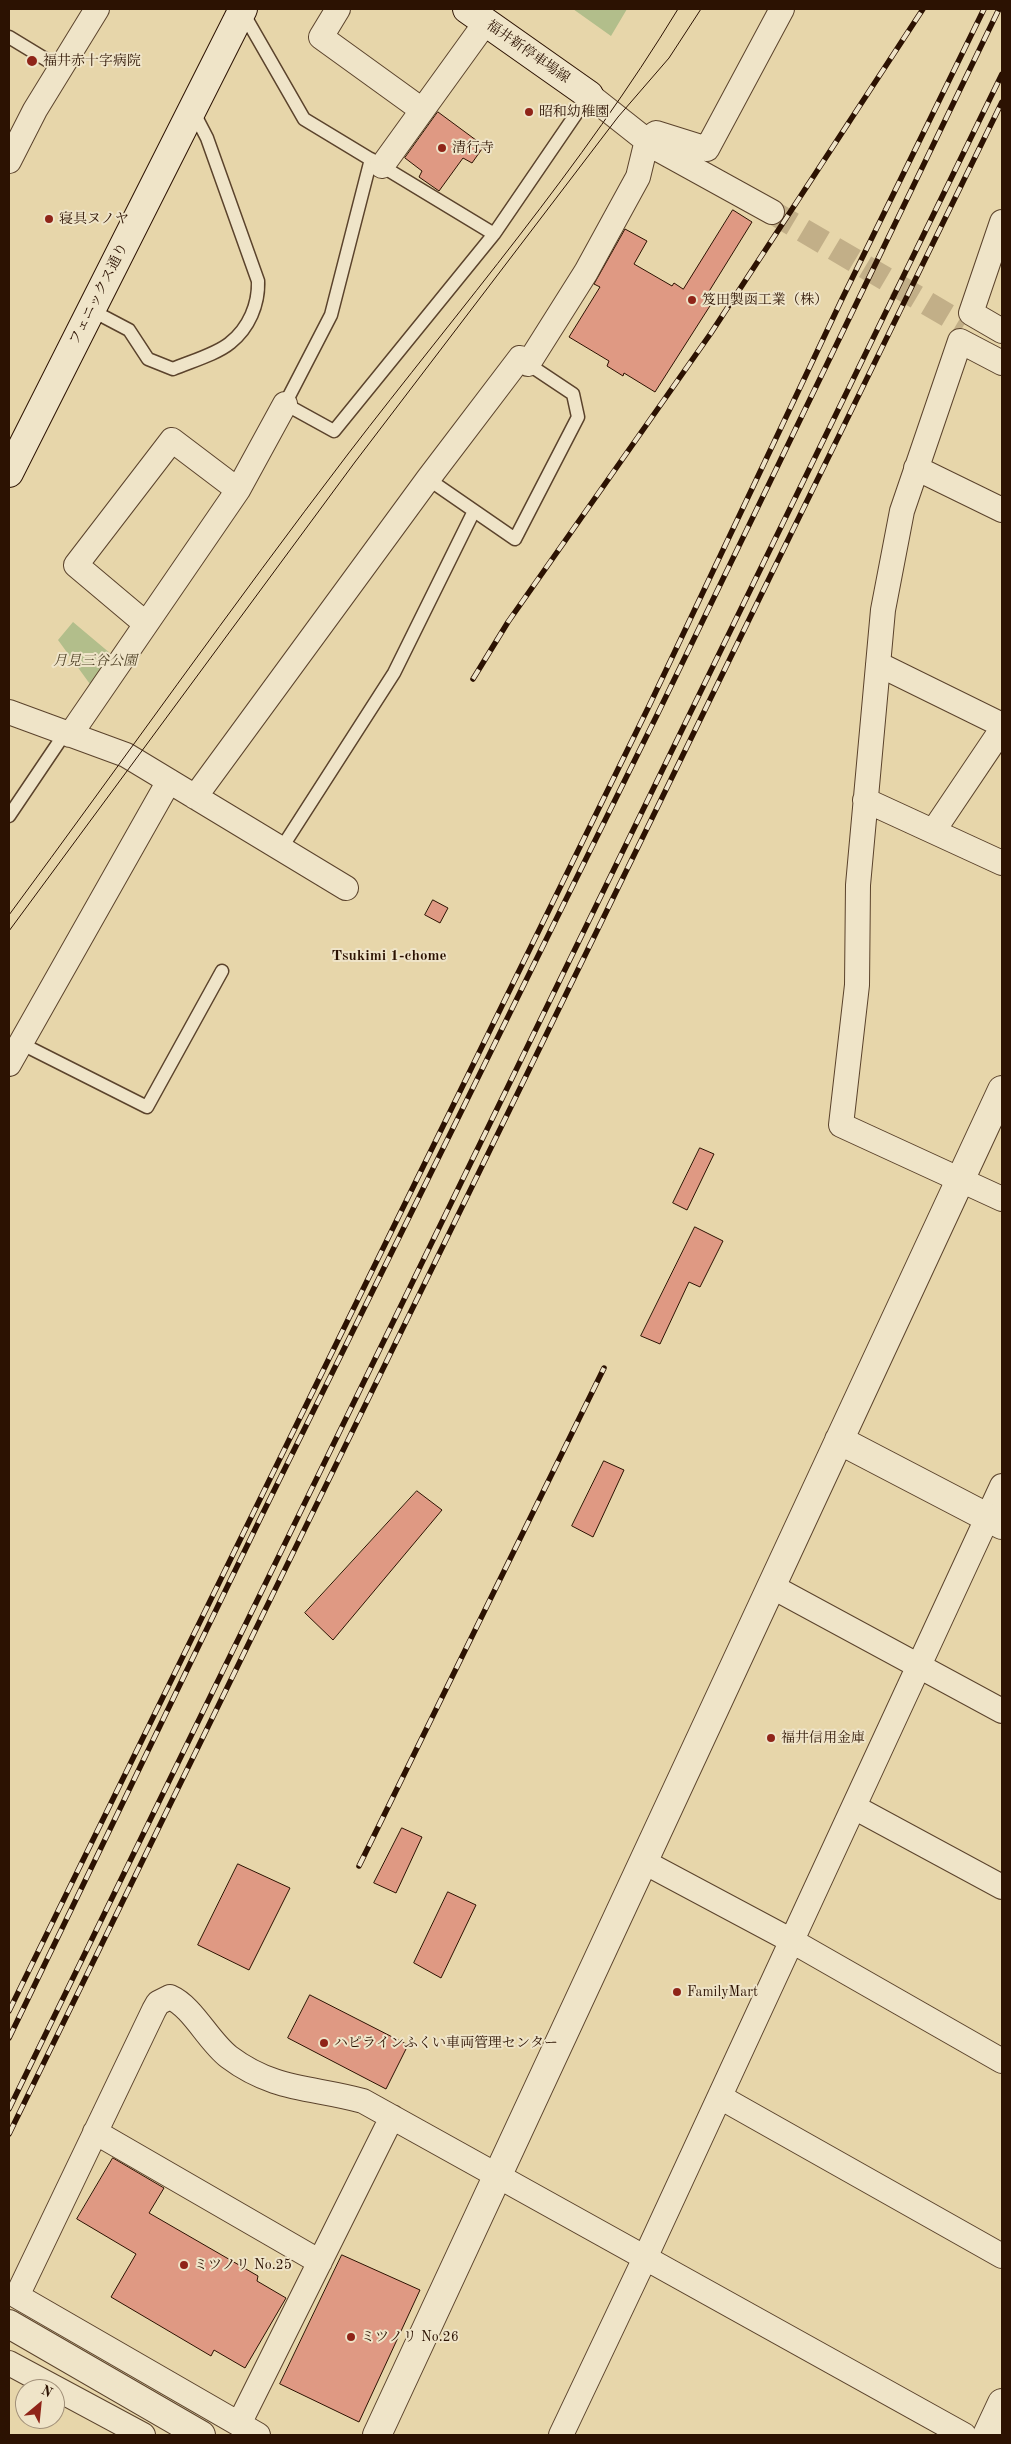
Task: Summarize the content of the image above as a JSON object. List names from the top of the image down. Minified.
{"streets":{"street":["福井新停車場線","フェニックス通り"]},"districts":["Tsukimi 1-chome"],"parks":["月見三谷公園"],"places":["福井赤十字病院","昭和幼稚園","清行寺","寝具ヌノヤ","笈田製函工業（株）","福井信用金庫","FamilyMart","ハピラインふくい車両管理センター","ミツノリ No.25","ミツノリ No.26"],"north":"top right"}
